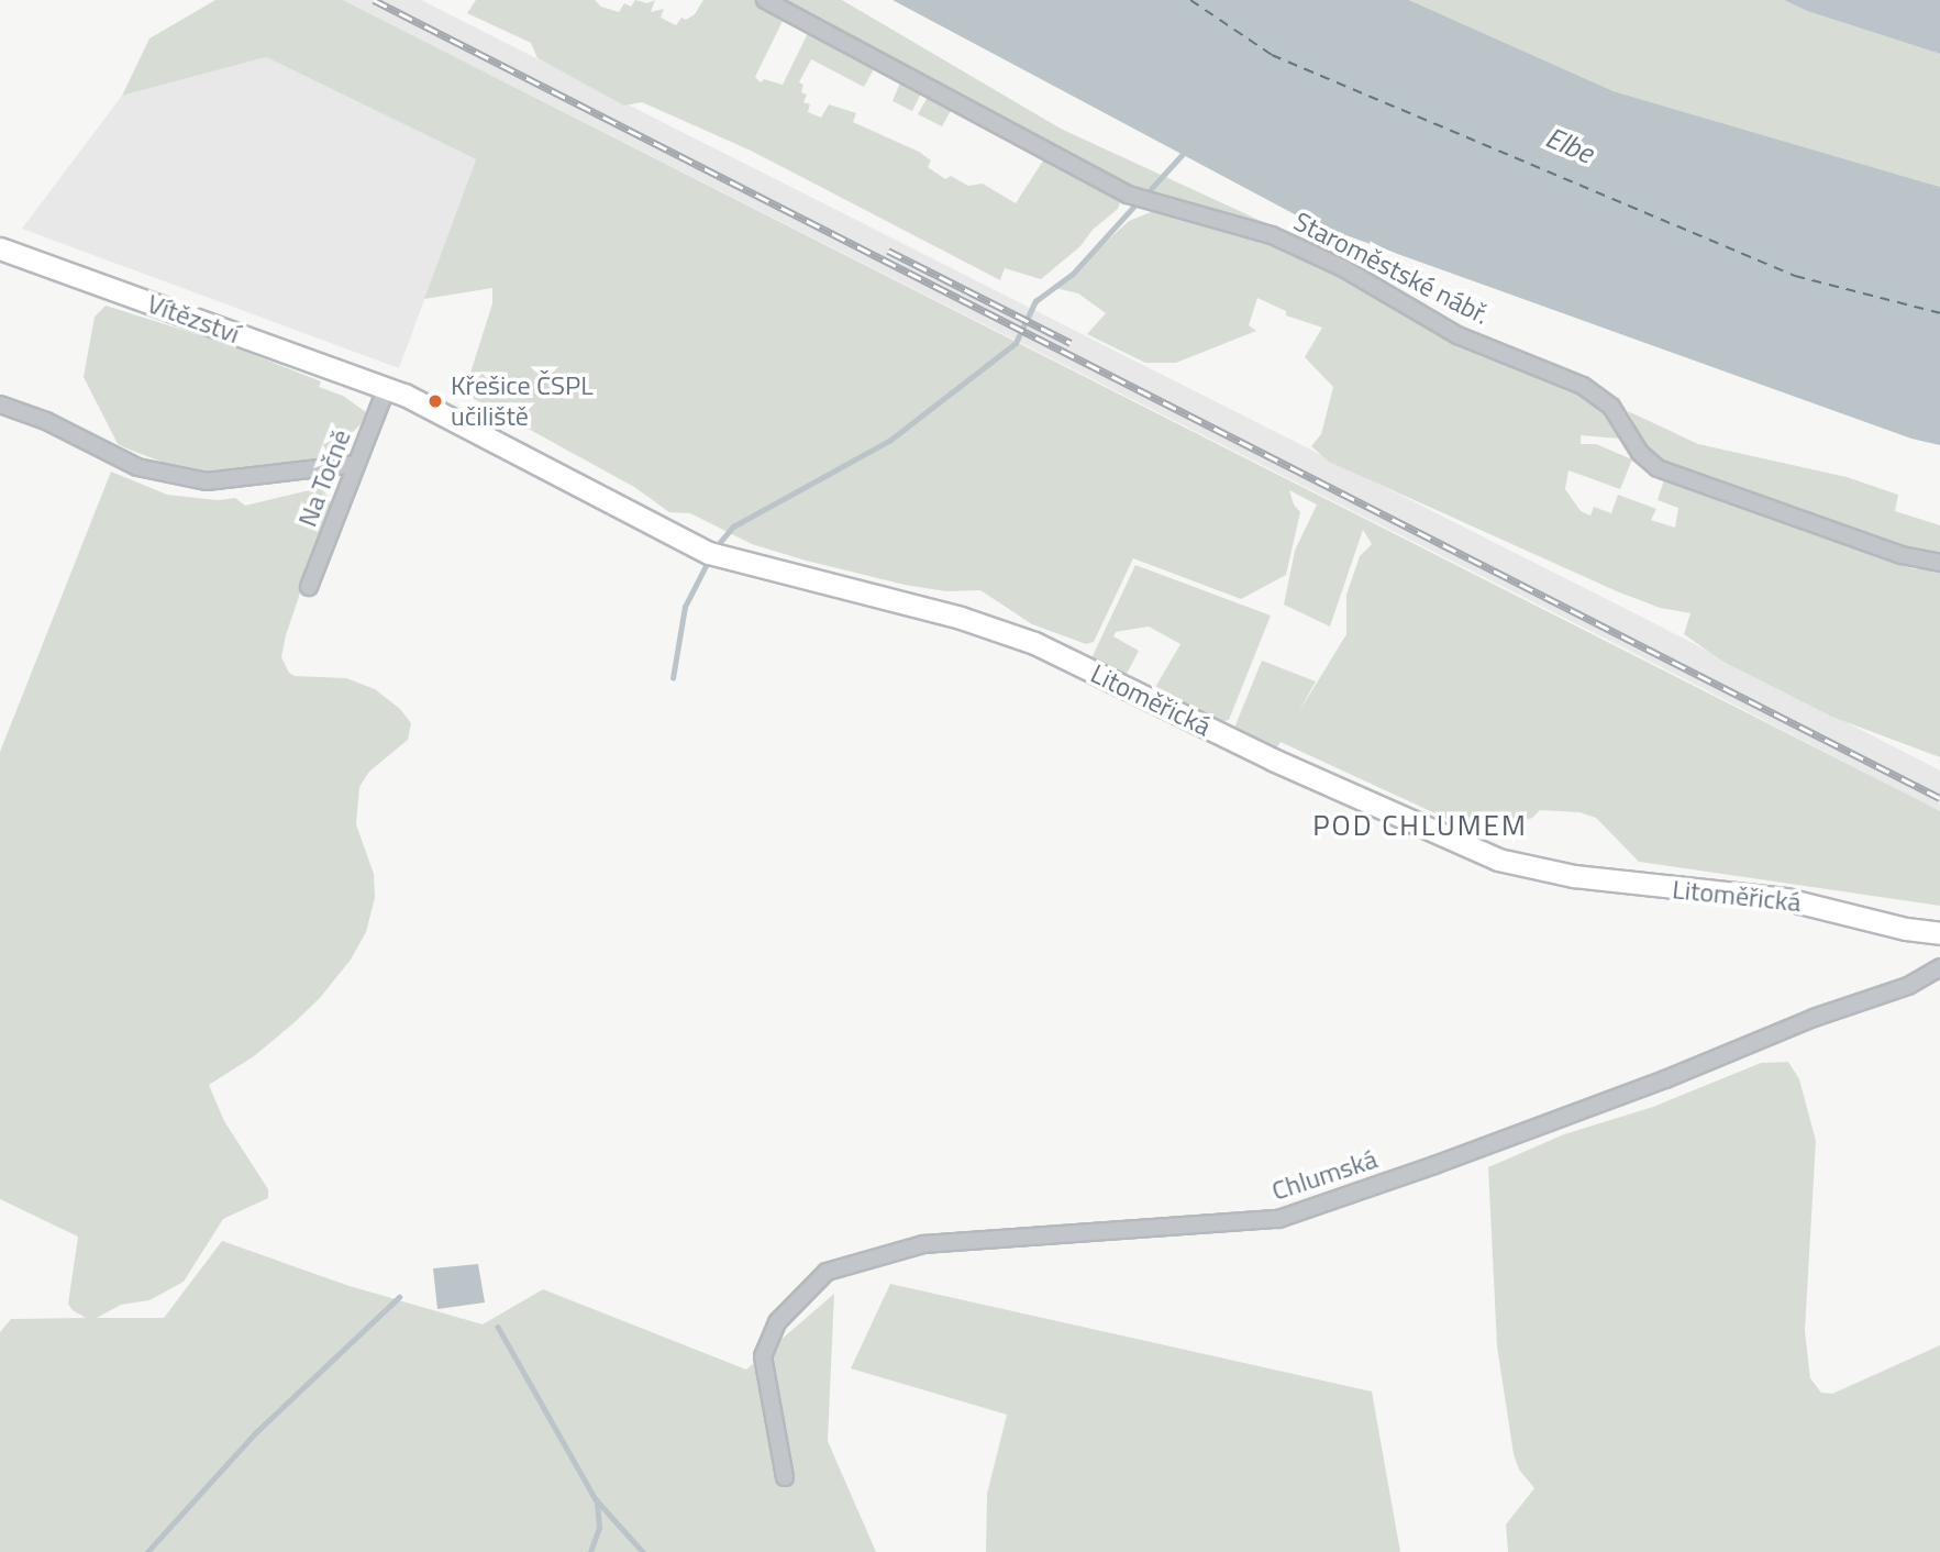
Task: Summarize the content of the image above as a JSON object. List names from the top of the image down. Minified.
{"streets":{"main road":["Vítězství","Litoměřická"],"street":["Staroměstské nábř.","Na Točně","Chlumská"]},"crossings":[["Vítězství","Na Točně"],["Vítězství","Litoměřická"],["Na Točně","Litoměřická"]],"districts":["POD CHLUMEM"],"water":["Elbe"],"places":["Křešice ČSPL učiliště"]}
